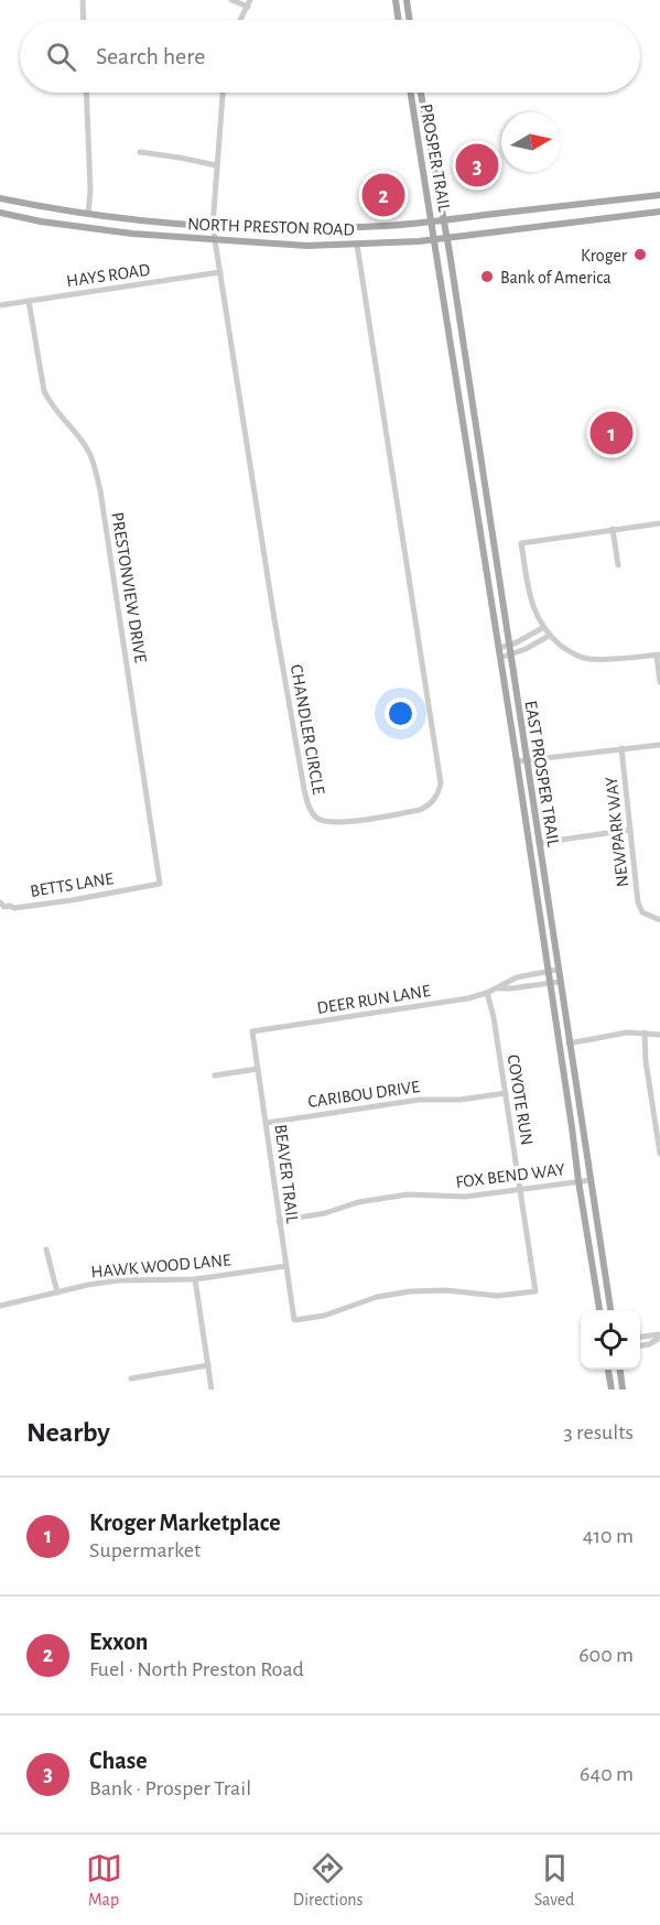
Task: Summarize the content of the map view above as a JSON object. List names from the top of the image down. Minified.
{"streets":{"main road":["PROSPER TRAIL","NORTH PRESTON ROAD","EAST PROSPER TRAIL"],"street":["HAYS ROAD","PRESTONVIEW DRIVE","CHANDLER CIRCLE","NEWPARK WAY","BETTS LANE","DEER RUN LANE","CARIBOU DRIVE","COYOTE RUN","BEAVER TRAIL","FOX BEND WAY","HAWK WOOD LANE"]},"crossings":[["PROSPER TRAIL","NORTH PRESTON ROAD"],["PROSPER TRAIL","EAST PROSPER TRAIL"],["NORTH PRESTON ROAD","CHANDLER CIRCLE"],["NORTH PRESTON ROAD","EAST PROSPER TRAIL"],["HAYS ROAD","PRESTONVIEW DRIVE"],["HAYS ROAD","CHANDLER CIRCLE"],["PRESTONVIEW DRIVE","BETTS LANE"],["EAST PROSPER TRAIL","DEER RUN LANE"],["EAST PROSPER TRAIL","FOX BEND WAY"],["DEER RUN LANE","COYOTE RUN"],["DEER RUN LANE","BEAVER TRAIL"],["CARIBOU DRIVE","COYOTE RUN"],["CARIBOU DRIVE","BEAVER TRAIL"],["COYOTE RUN","BEAVER TRAIL"],["COYOTE RUN","FOX BEND WAY"],["BEAVER TRAIL","FOX BEND WAY"],["BEAVER TRAIL","HAWK WOOD LANE"]],"places":["Kroger","Bank of America"],"north":"right","page":{"search":"Search here","pins":["3","2","1"],"heading":["Nearby","3 results"],"list":[{"mark":"1","name":"Kroger Marketplace","note":"Supermarket","value":"410 m"},{"mark":"2","name":"Exxon","note":"Fuel · North Preston Road","value":"600 m"},{"mark":"3","name":"Chase","note":"Bank · Prosper Trail","value":"640 m"}],"nav":["Map","Directions","Saved"]}}
